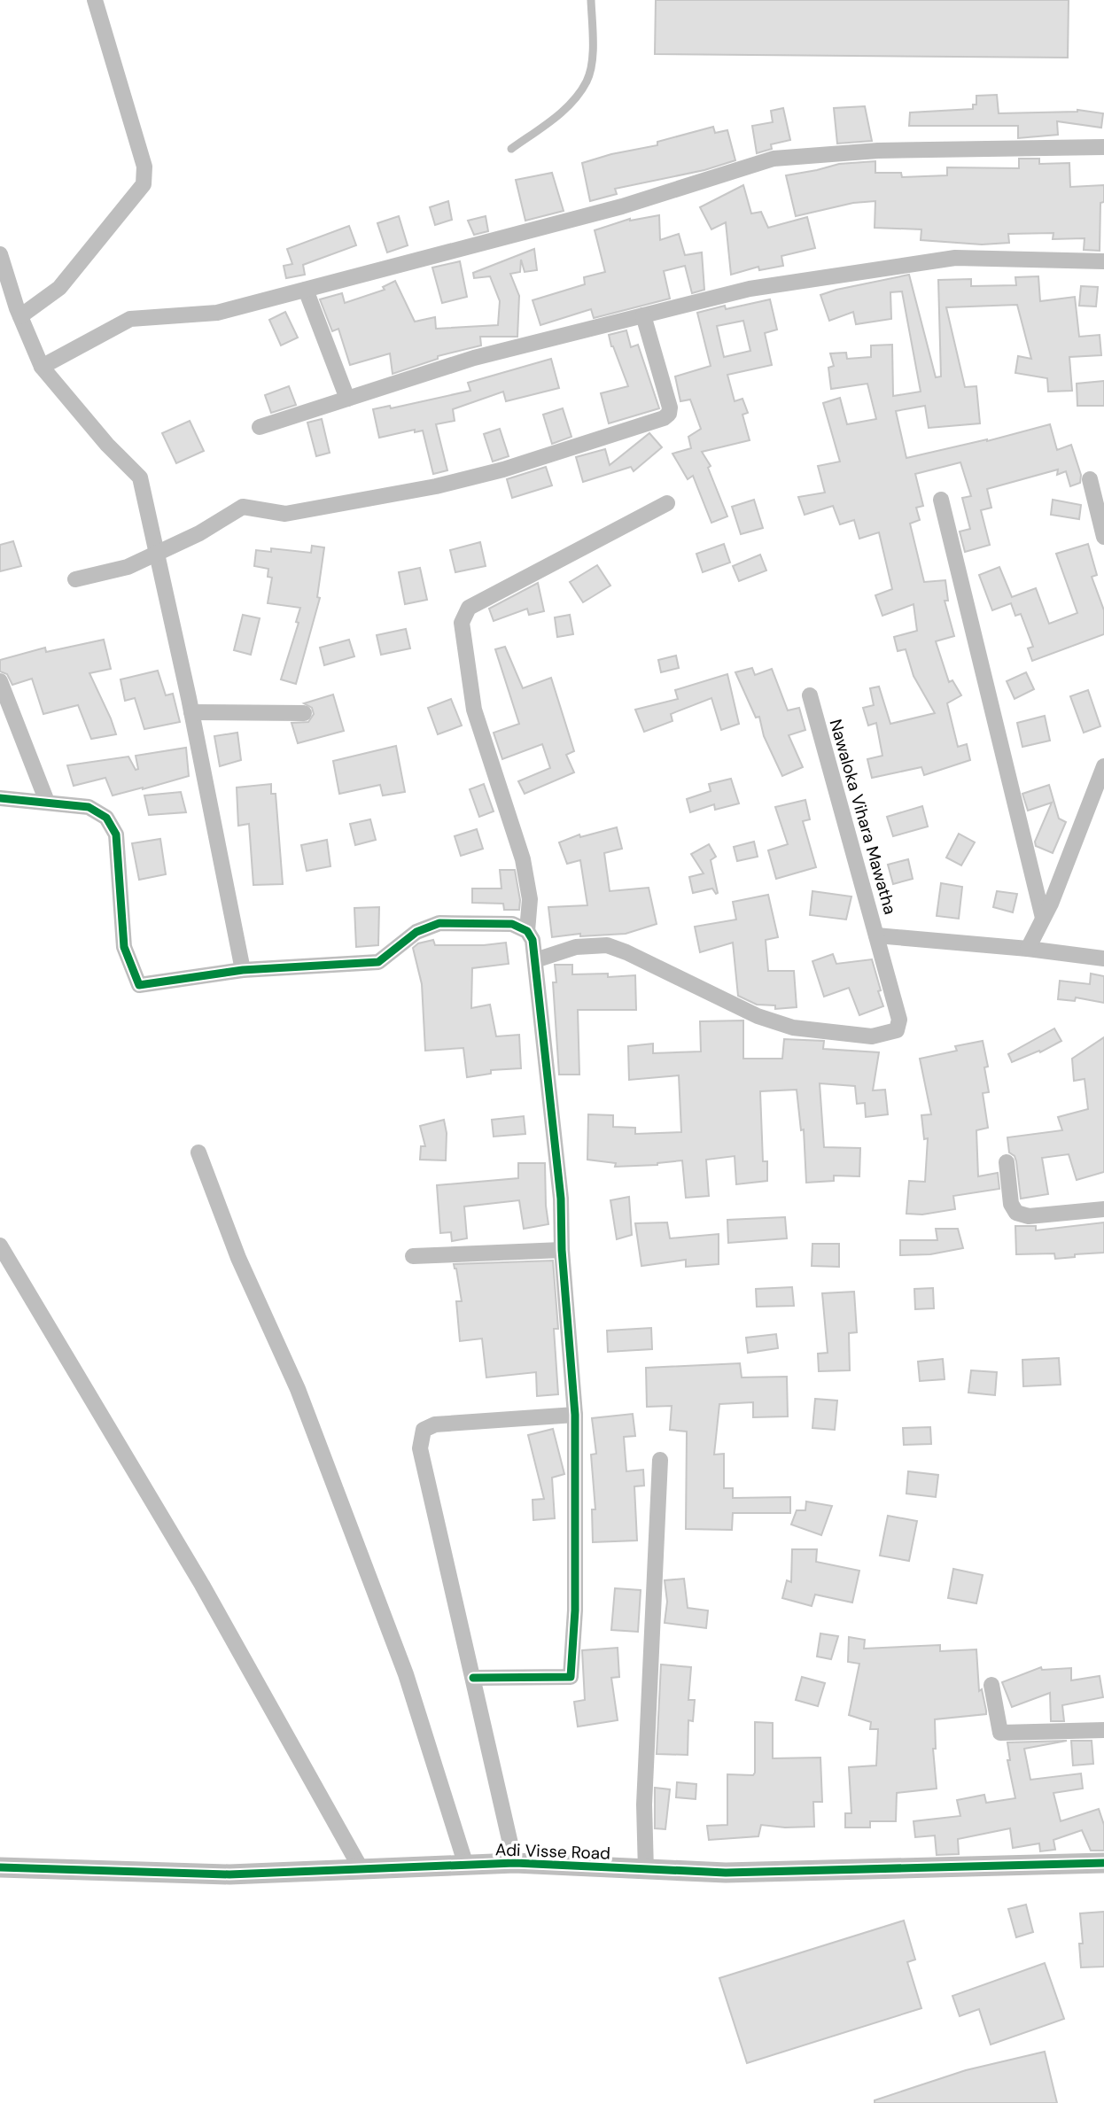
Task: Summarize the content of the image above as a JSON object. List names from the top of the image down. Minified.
{"streets":{"street":["Nawaloka Vihara Mawatha","Adi Visse Road"]}}
